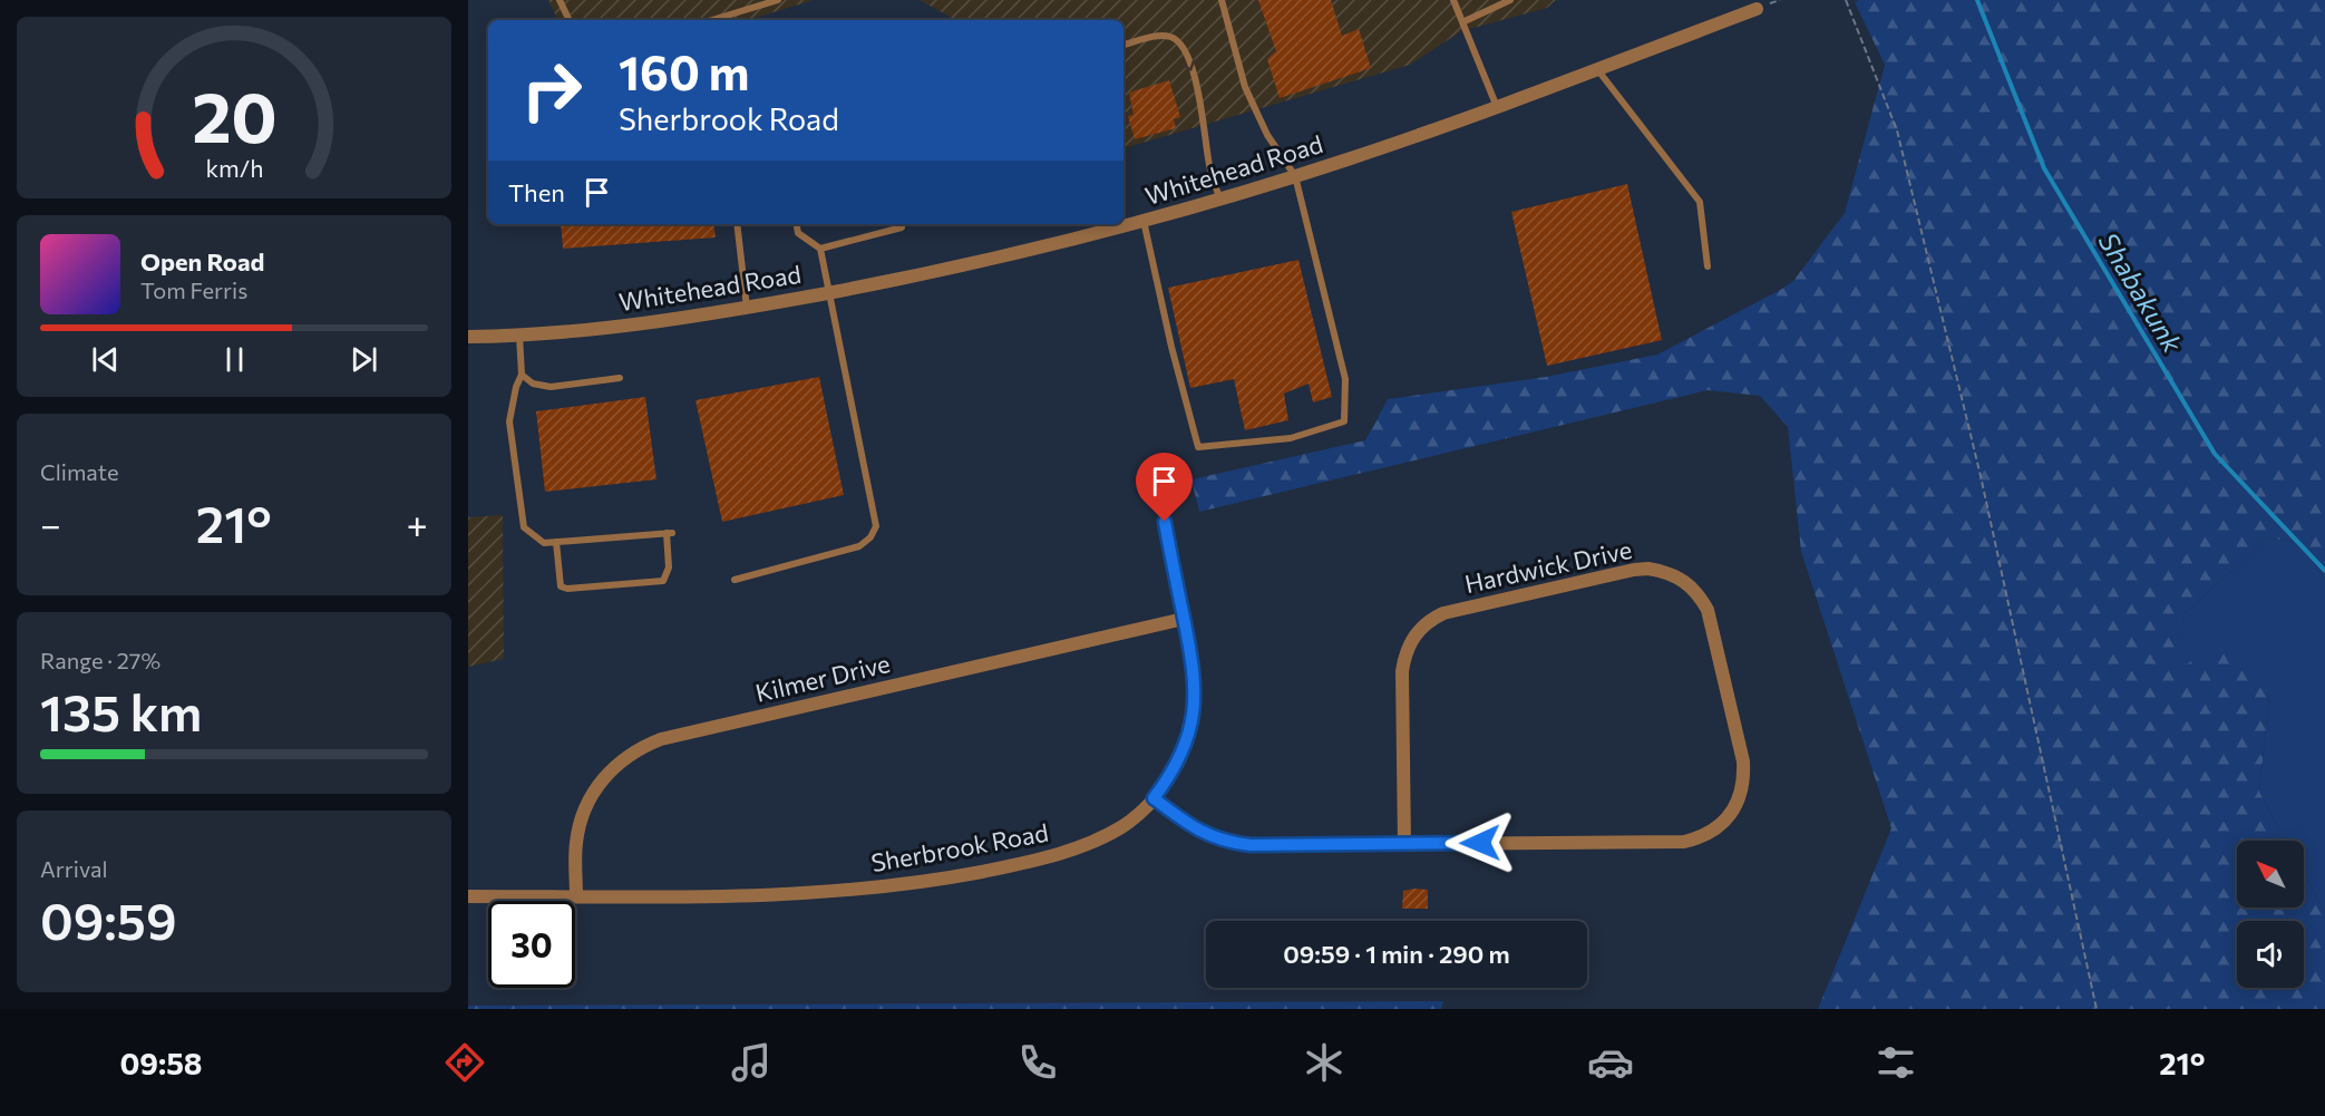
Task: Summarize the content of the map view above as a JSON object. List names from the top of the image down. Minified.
{"streets":{"street":["Whitehead Road","Hardwick Drive","Kilmer Drive","Sherbrook Road"]},"crossings":[["Hardwick Drive","Sherbrook Road"],["Kilmer Drive","Sherbrook Road"]],"water":["Shabakunk"],"north":"top left","page":{"turn":["160 m","Sherbrook Road"],"then":"Then","song":["Open Road","Tom Ferris"],"tile":["Climate",["Range · 27%","135 km"],["Arrival","09:59"]],"heat":["−","21°","+"],"limit":"30","trip":"09:59 · 1 min · 290 m","tabs":["09:58","21°"],"gauge":["20","km/h"]}}
